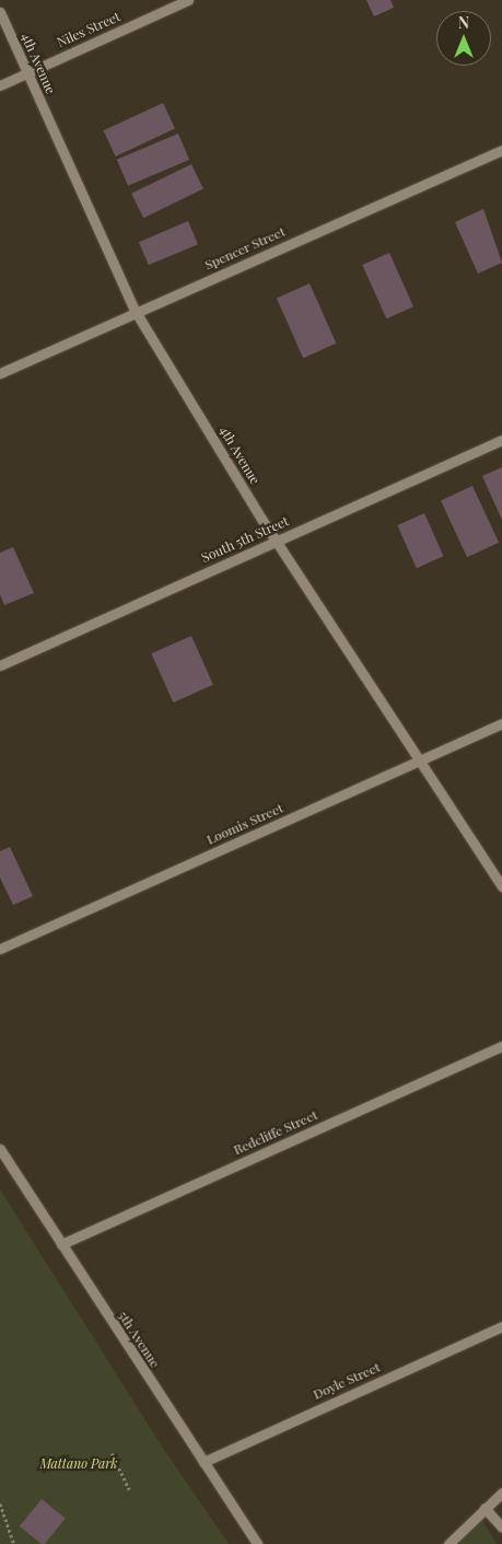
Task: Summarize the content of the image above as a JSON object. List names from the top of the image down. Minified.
{"streets":{"street":["Niles Street","4th Avenue","Spencer Street","South 5th Street","Loomis Street","Redcliffe Street","5th Avenue","Doyle Street"]},"crossings":[["Niles Street","4th Avenue"],["4th Avenue","Spencer Street"],["4th Avenue","South 5th Street"],["4th Avenue","Loomis Street"],["Redcliffe Street","5th Avenue"],["5th Avenue","Doyle Street"]],"parks":["Mattano Park"],"north":"top"}
